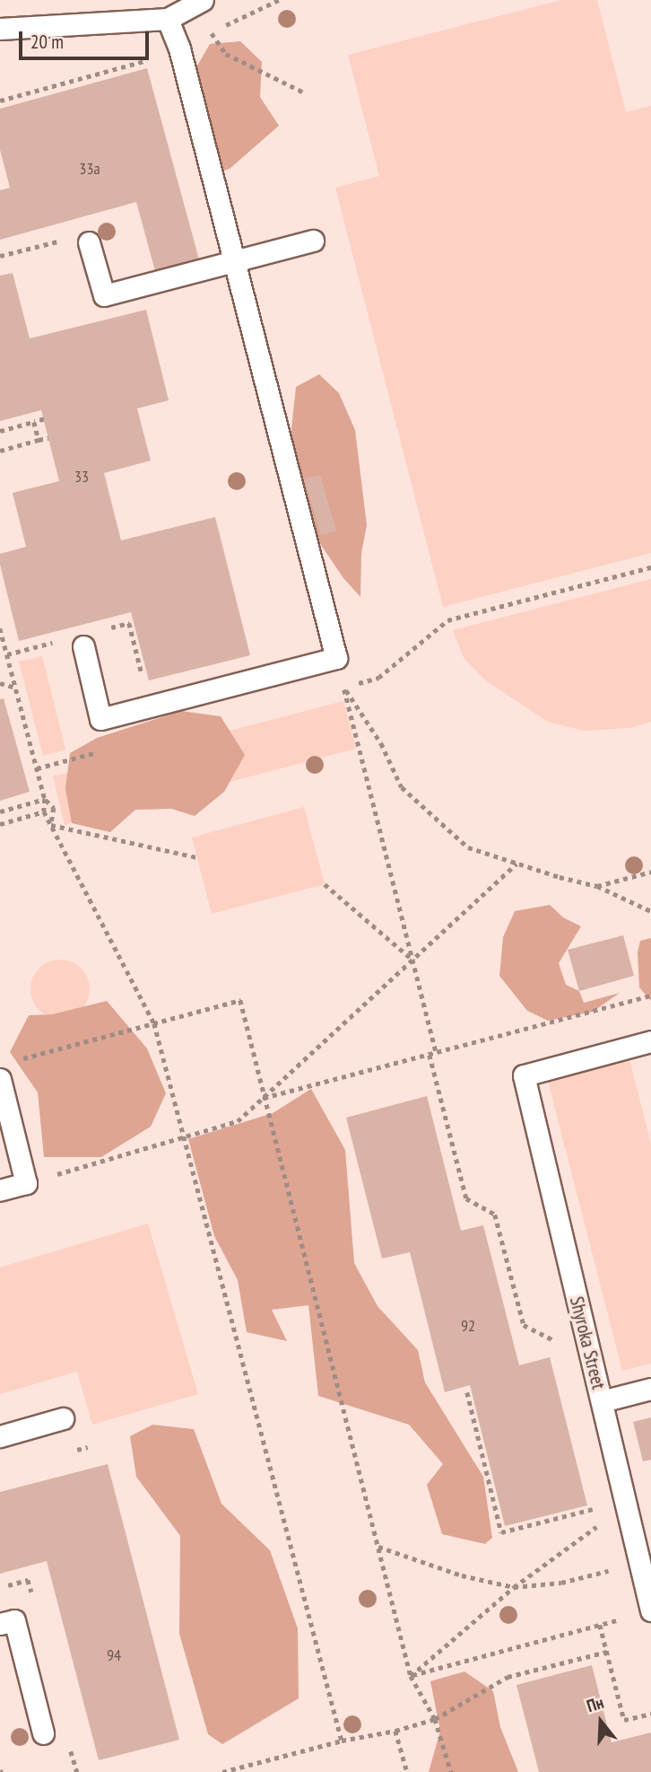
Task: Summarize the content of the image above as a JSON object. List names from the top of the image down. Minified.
{"streets":{"lane":["Shyroka Street"]},"house_numbers":["33а","33","92","94"],"scale_bar":"20 m","north":"top"}
